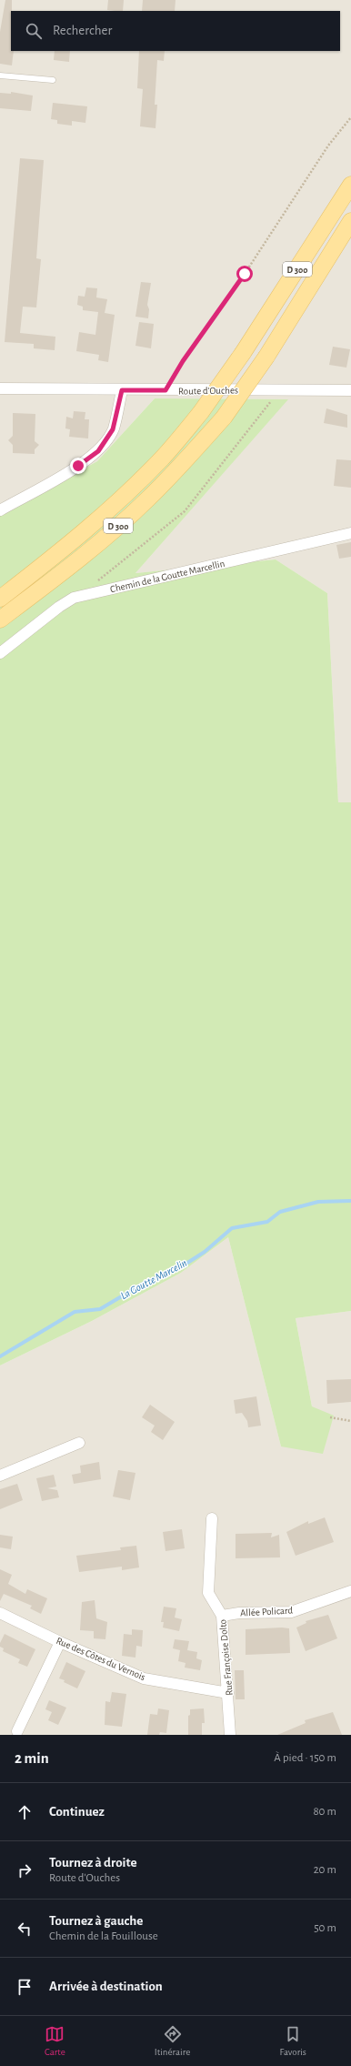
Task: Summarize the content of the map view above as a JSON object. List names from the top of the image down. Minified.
{"streets":{"main road":["D 300"],"street":["Route d'Ouches","Chemin de la Goutte Marcellin","Allée Policard","Rue Françoise Dolto","Rue des Côtes du Vernois"]},"crossings":[["Allée Policard","Rue Françoise Dolto"],["Rue Françoise Dolto","Rue des Côtes du Vernois"]],"water":["La Goutte Marcelin"],"page":{"search":"Rechercher","heading":["2 min","À pied · 150 m"],"list":[["Continuez","80 m"],["Tournez à droite","Route d'Ouches","20 m"],["Tournez à gauche","Chemin de la Fouillouse","50 m"],"Arrivée à destination"],"nav":["Carte","Itinéraire","Favoris"]}}
